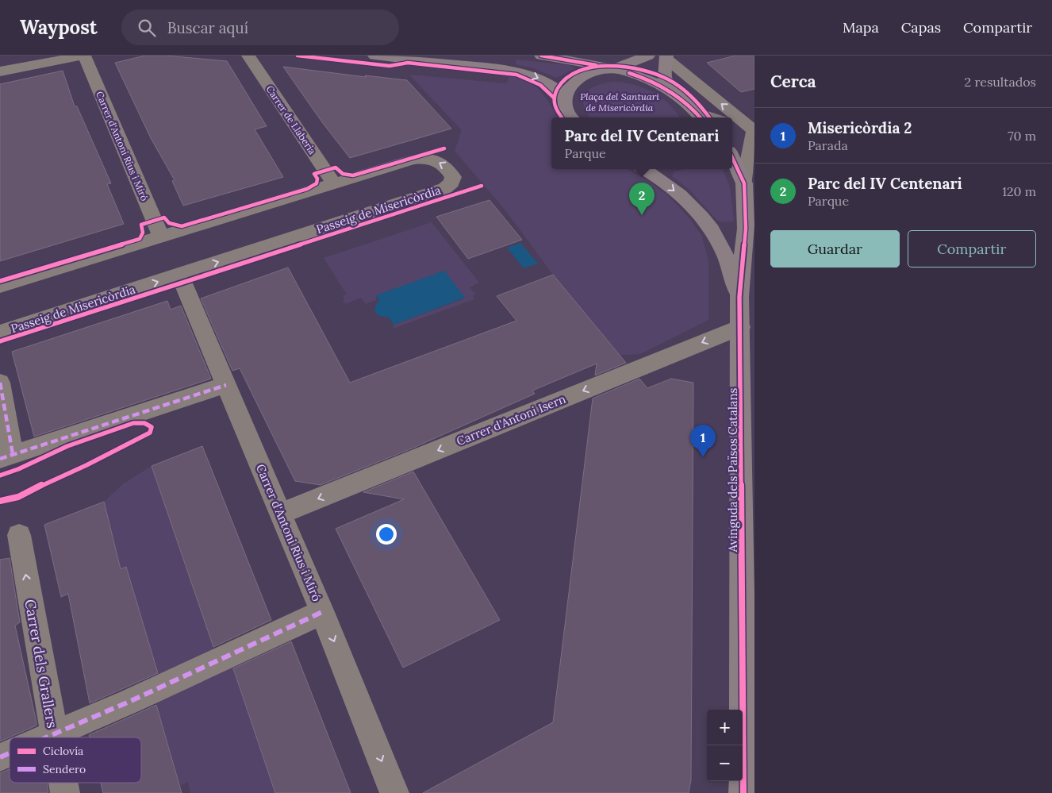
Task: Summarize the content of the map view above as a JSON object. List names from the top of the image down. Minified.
{"streets":{"main road":["Avinguda dels Països Catalans"],"street":["Carrer de Llaberia","Carrer d'Antoni Rius i Miró","Passeig de Misericòrdia","Carrer d'Antoni Isern","Carrer dels Grallers"]},"crossings":[["Carrer de Llaberia","Passeig de Misericòrdia"],["Carrer d'Antoni Rius i Miró","Passeig de Misericòrdia"],["Carrer d'Antoni Rius i Miró","Carrer d'Antoni Isern"],["Carrer d'Antoni Isern","Avinguda dels Països Catalans"]],"one_way":["Carrer d'Antoni Isern","Carrer dels Grallers"],"parks":["Plaça del Santuari de Misericòrdia"],"legend":["Ciclovía","Sendero"],"page":{"header":"Waypost","search":"Buscar aquí","nav":["Mapa","Capas","Compartir"],"heading":["Cerca","2 resultados"],"list":[{"mark":"1","name":"Misericòrdia 2","note":"Parada","value":"70 m"},{"mark":"2","name":"Parc del IV Centenari","note":"Parque","value":"120 m"}],"popup":["Parc del IV Centenari","Parque"],"pins":["2","1"],"buttons":["Guardar","Compartir"],"map_buttons":["+","−"]}}
